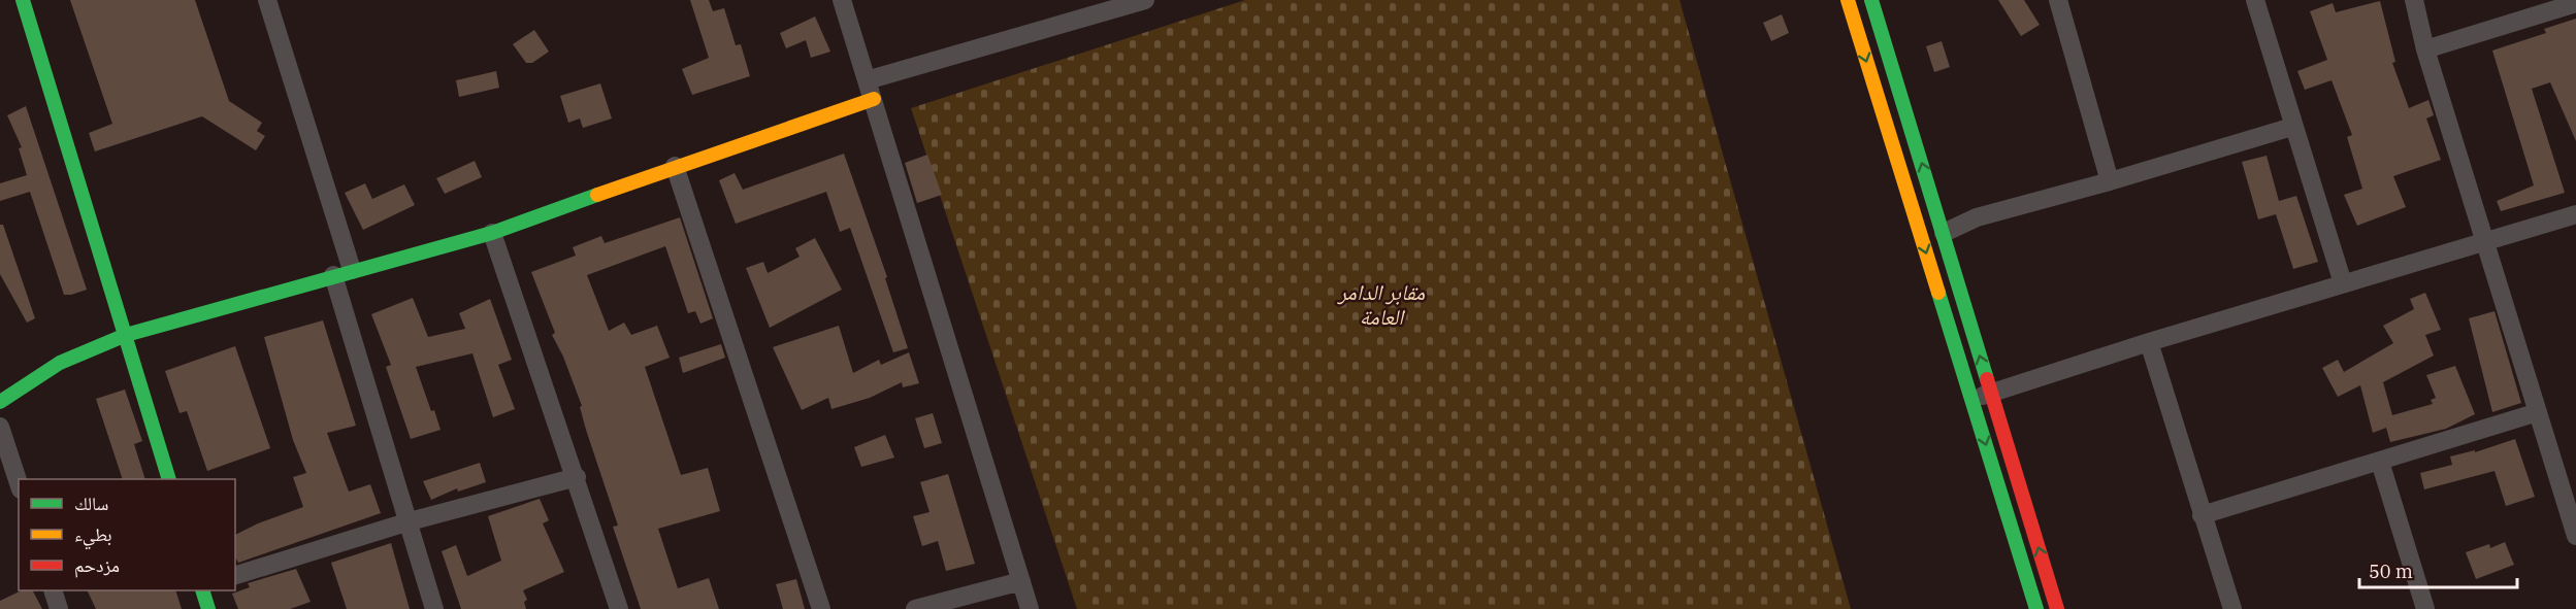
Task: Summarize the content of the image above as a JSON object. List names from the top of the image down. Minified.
{"parks":["مقابر الدامر العامة"],"legend":["سالك","بطيء","مزدحم"],"scale_bar":"50 m"}
